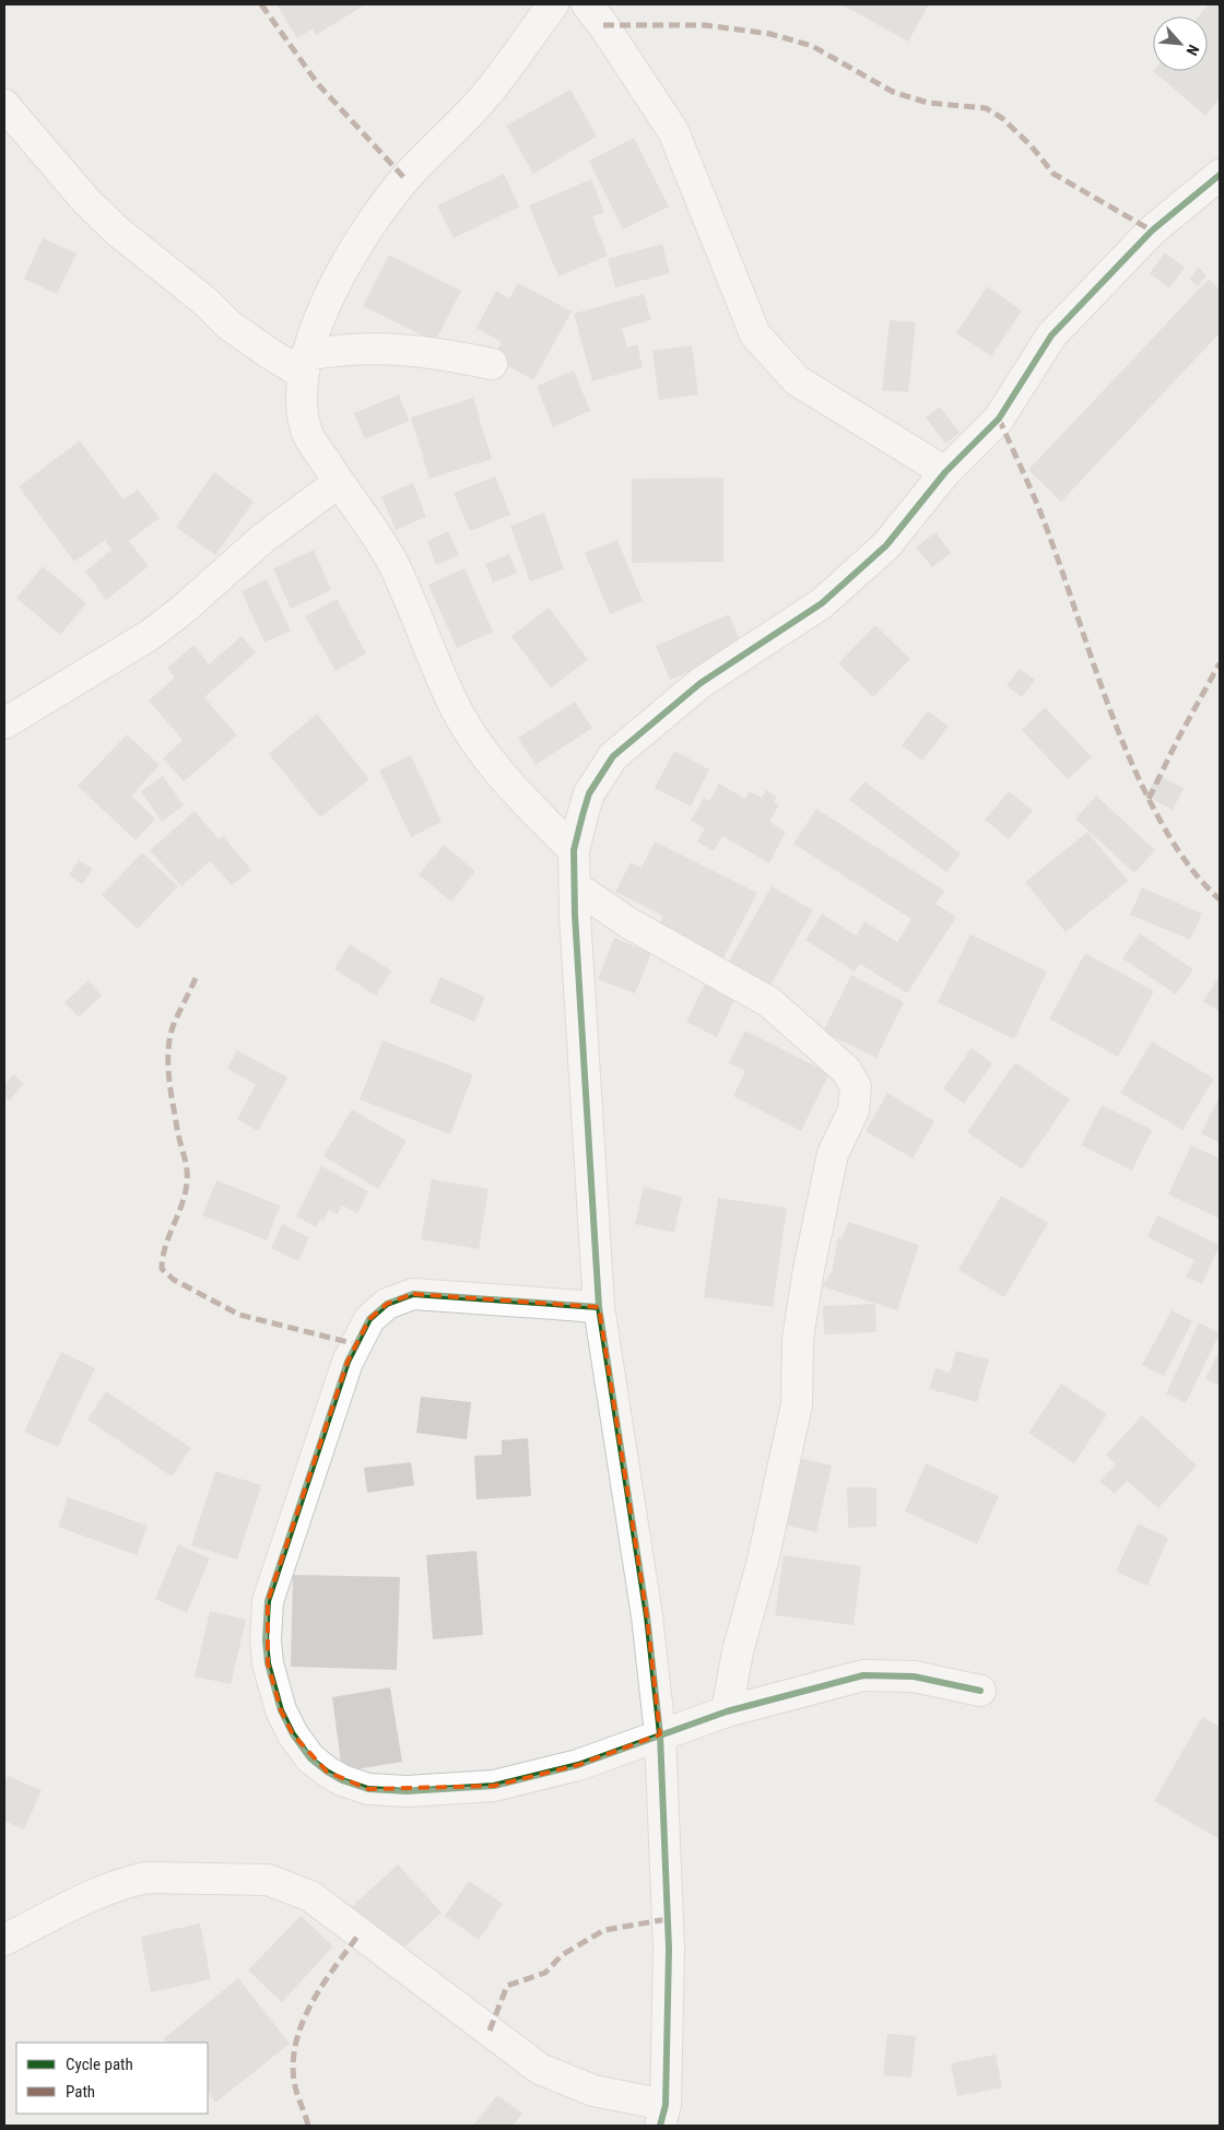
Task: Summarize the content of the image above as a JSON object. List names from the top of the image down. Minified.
{"legend":["Cycle path","Path"],"north":"bottom right"}
